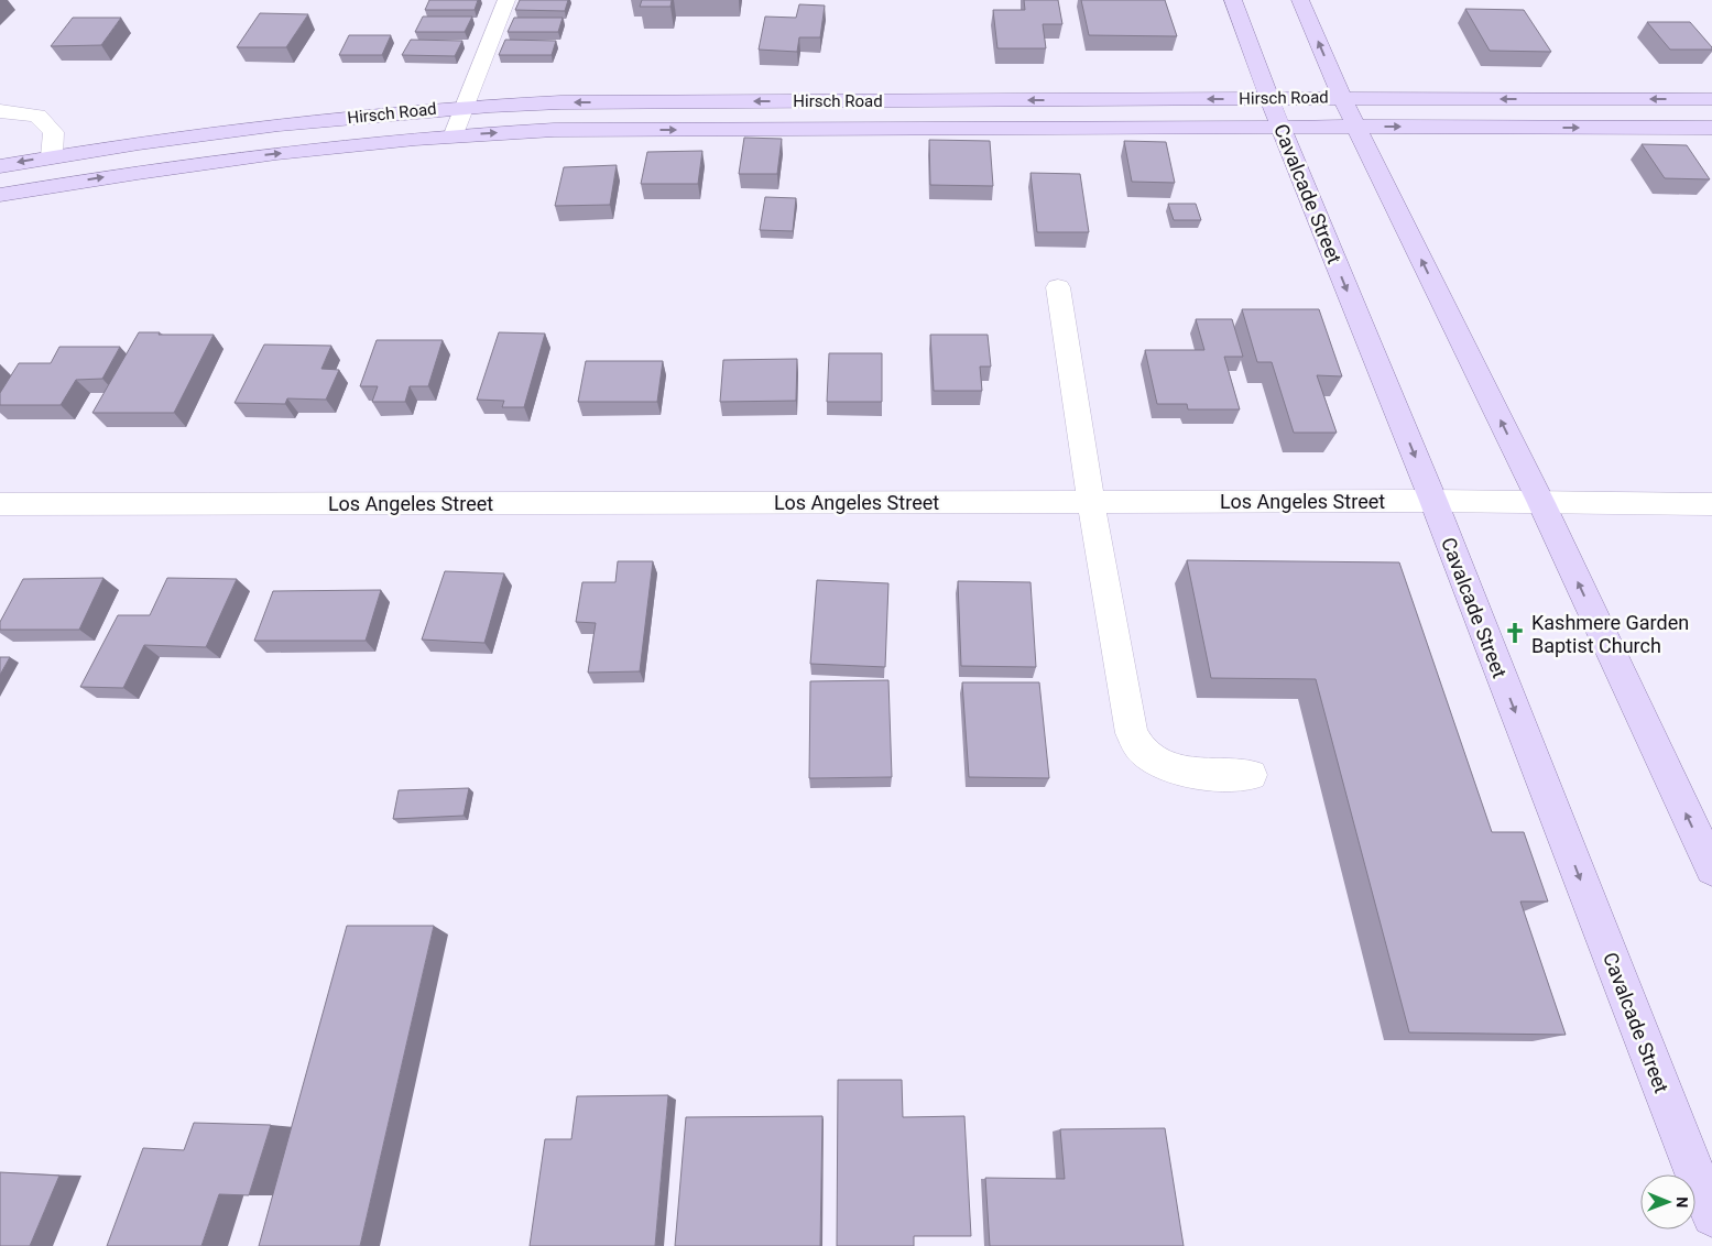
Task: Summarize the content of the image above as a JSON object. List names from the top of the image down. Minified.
{"streets":{"main road":["Hirsch Road","Cavalcade Street"],"street":["Los Angeles Street"]},"crossings":[["Hirsch Road","Cavalcade Street"],["Cavalcade Street","Los Angeles Street"]],"places":{"church":["Kashmere Garden Baptist Church"]},"north":"right"}
